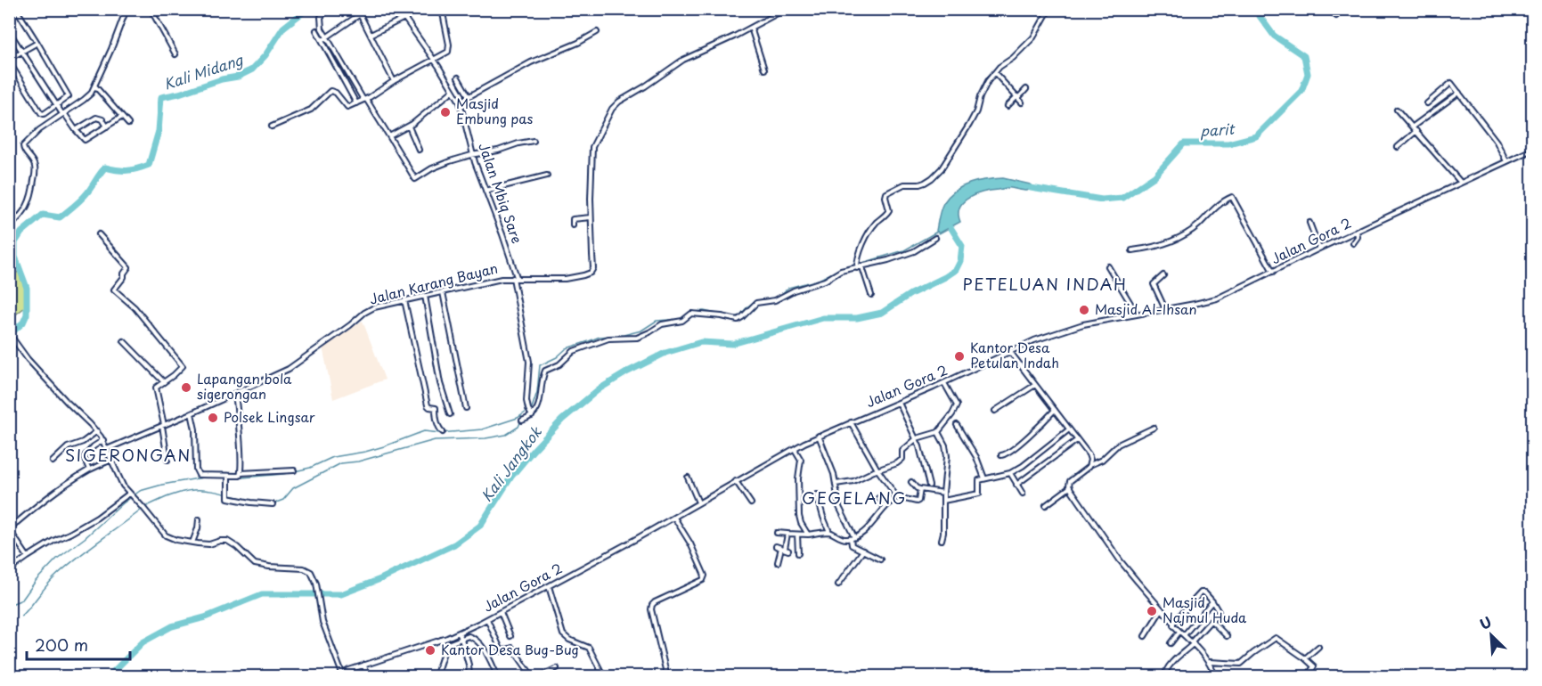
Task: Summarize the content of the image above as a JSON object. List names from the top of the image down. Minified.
{"streets":{"street":["Jalan Mbiq Sare","Jalan Gora 2","Jalan Karang Bayan"]},"crossings":[["Jalan Mbiq Sare","Jalan Karang Bayan"]],"districts":["PETELUAN INDAH","SIGERONGAN","GEGELANG"],"water":["Kali Midang","parit","Kali Jangkok"],"places":["Masjid Embung pas","Masjid Al-Ihsan","Kantor Desa Petulan Indah","Lapangan bola sigerongan","Polsek Lingsar","Masjid Najmul Huda","Kantor Desa Bug-Bug"],"scale_bar":"200 m","north":"top left"}
